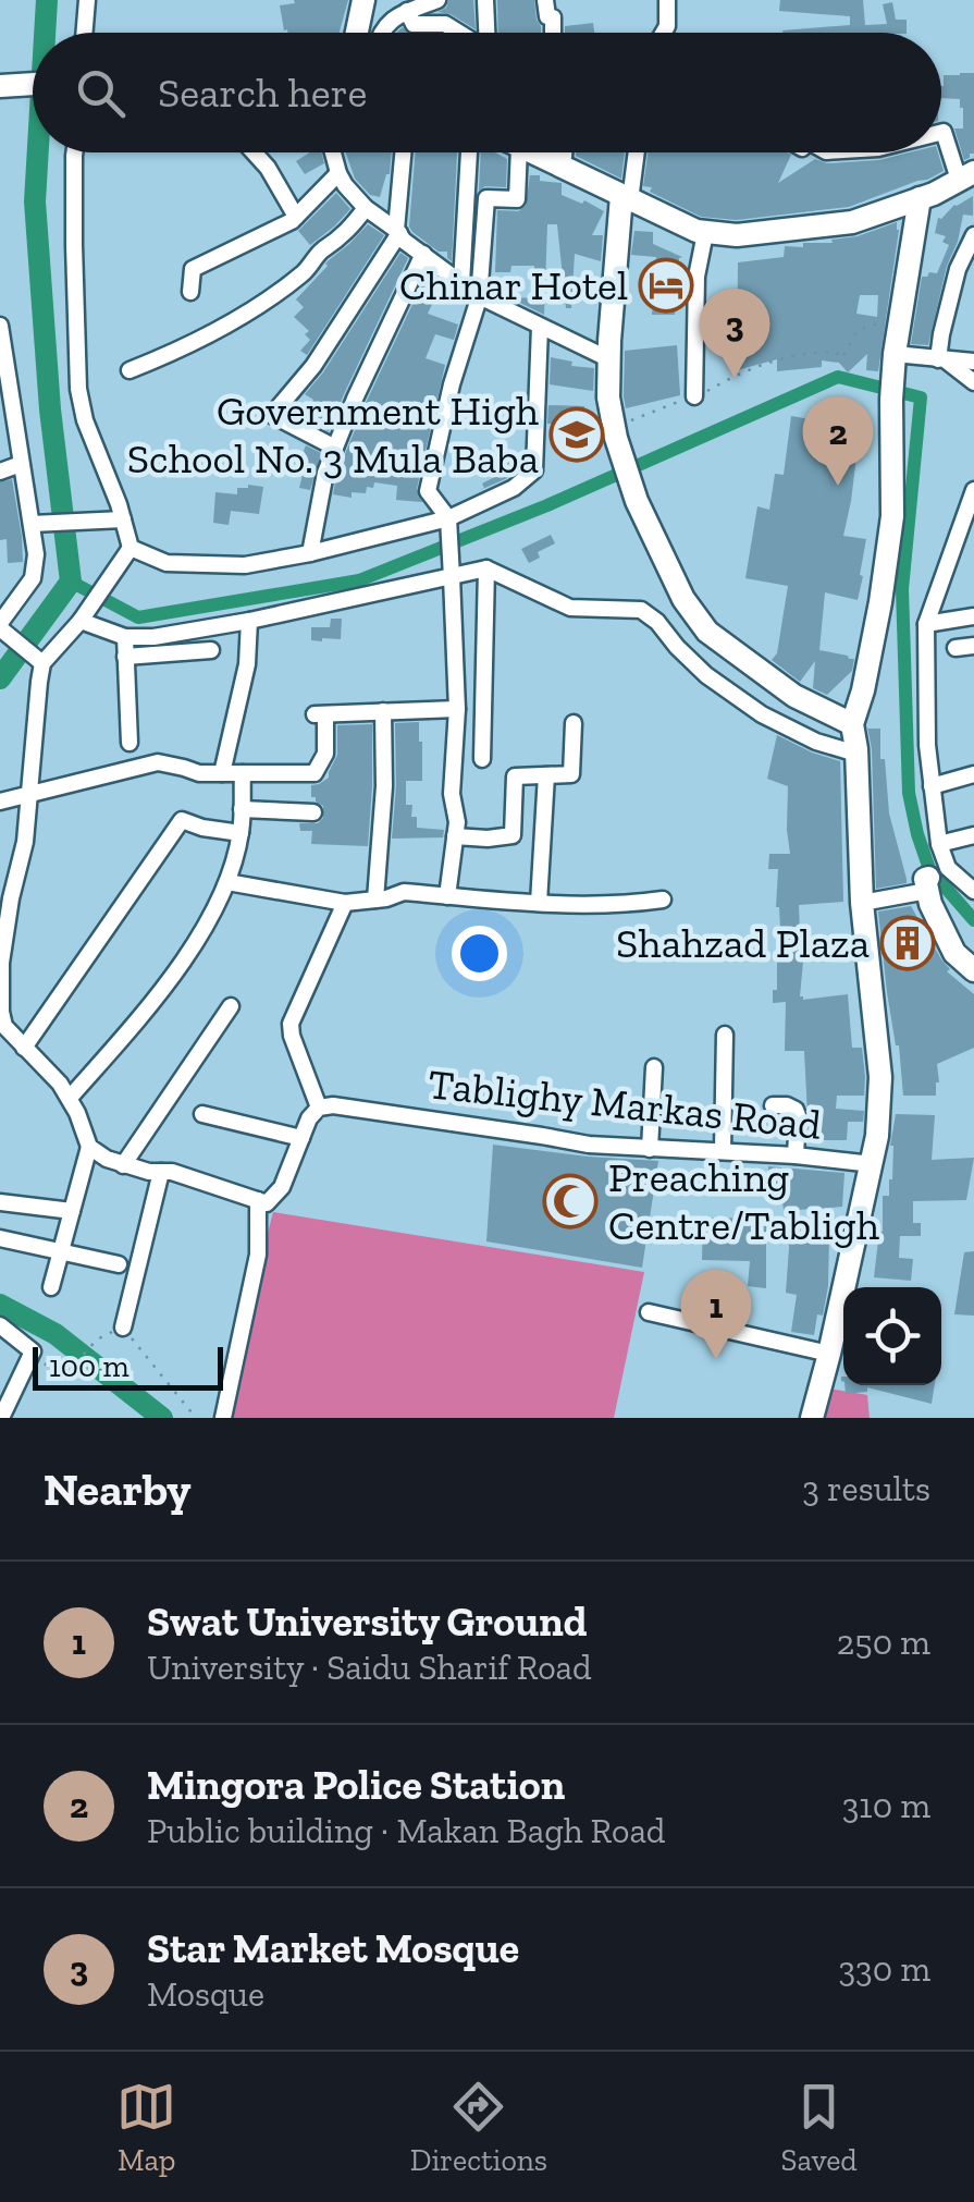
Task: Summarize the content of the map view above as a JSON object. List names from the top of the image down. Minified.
{"streets":{"street":["Tablighy Markas Road"]},"places":{"hotel":["Chinar Hotel"],"school or university":["Government High School No. 3 Mula Baba"],"building":["Shahzad Plaza"],"mosque":["Preaching Centre/Tabligh"]},"scale_bar":"100 m","page":{"search":"Search here","pins":["3","2","1"],"scale":"100 m","heading":["Nearby","3 results"],"list":[{"mark":"1","name":"Swat University Ground","note":"University · Saidu Sharif Road","value":"250 m"},{"mark":"2","name":"Mingora Police Station","note":"Public building · Makan Bagh Road","value":"310 m"},{"mark":"3","name":"Star Market Mosque","note":"Mosque","value":"330 m"}],"nav":["Map","Directions","Saved"]}}
